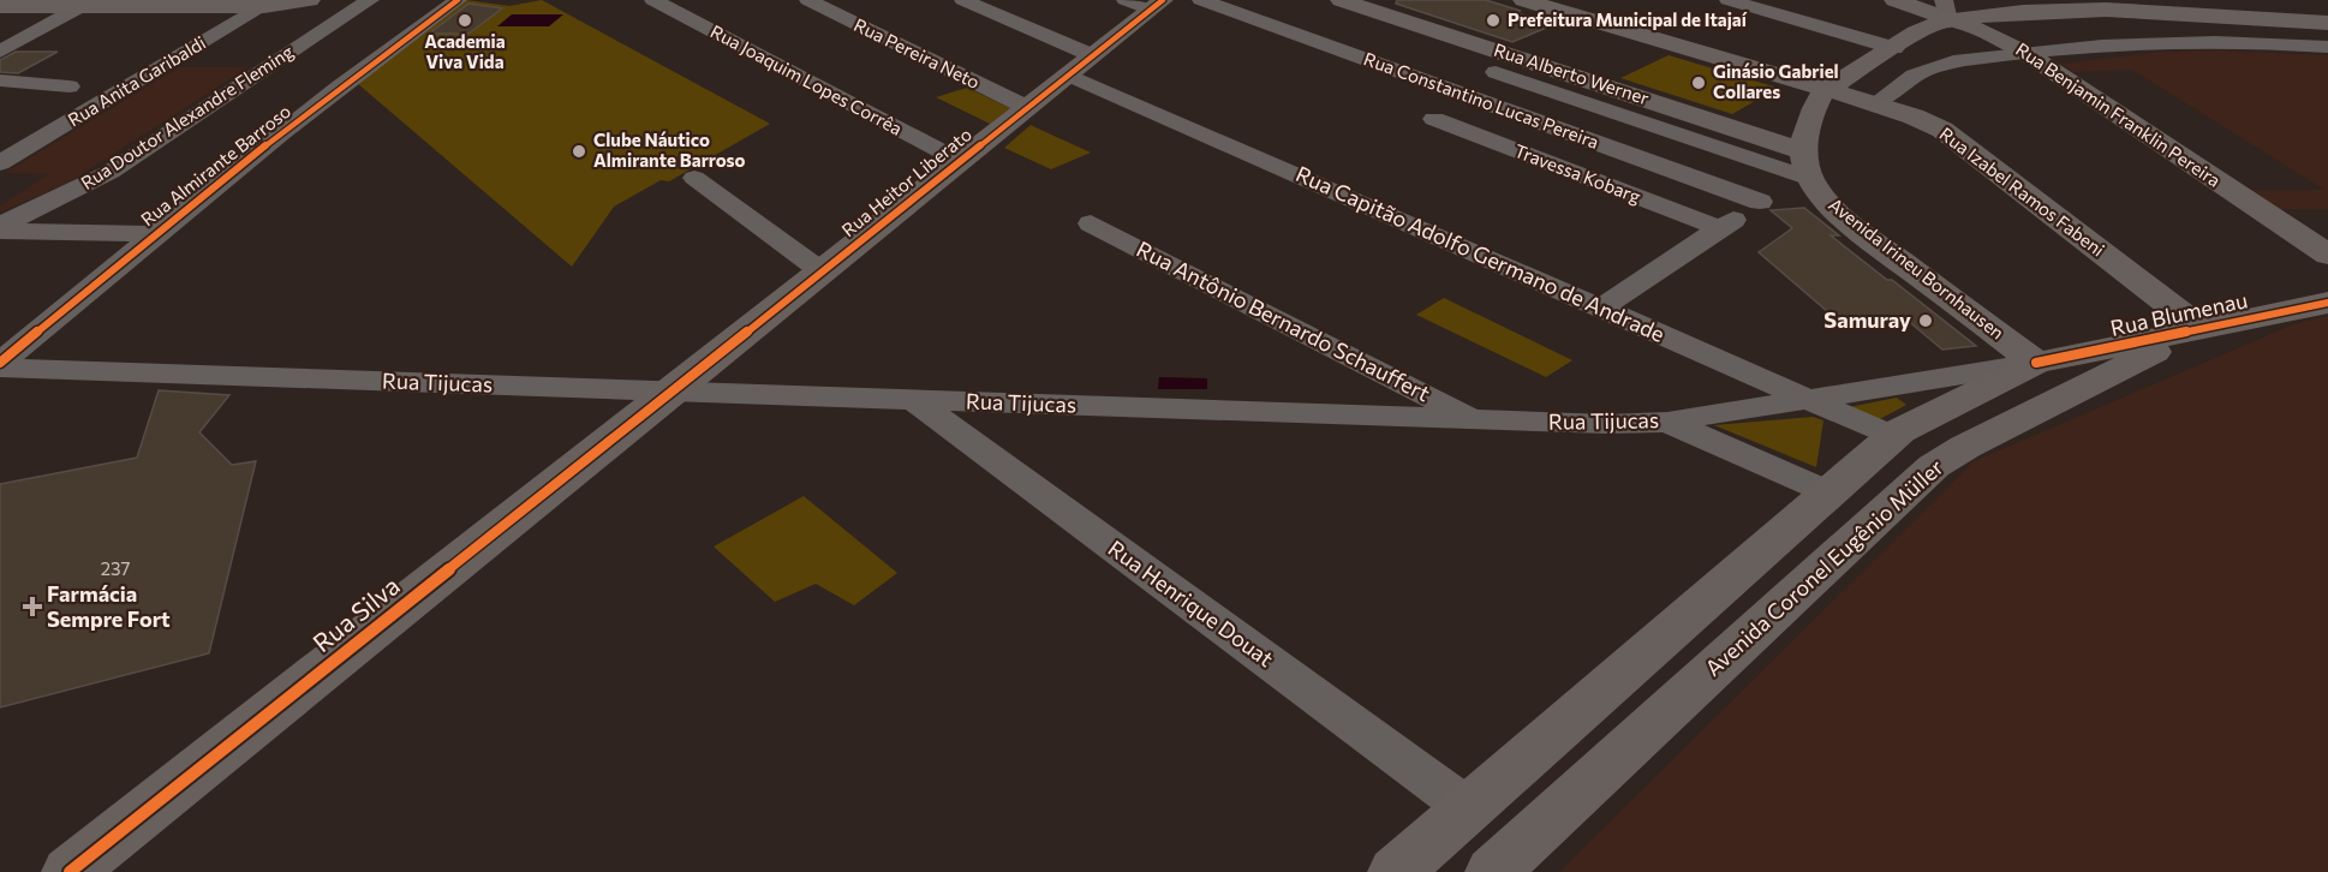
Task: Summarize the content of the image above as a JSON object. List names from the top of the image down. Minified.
{"streets":{"main road":["Rua Alberto Werner","Rua Benjamin Franklin Pereira","Rua Heitor Liberato","Rua Izabel Ramos Fabeni","Avenida Irineu Bornhausen","Rua Blumenau","Avenida Coronel Eugênio Müller","Rua Silva"],"street":["Rua Pereira Neto","Rua Joaquim Lopes Corrêa","Rua Anita Garibaldi","Rua Constantino Lucas Pereira","Rua Doutor Alexandre Fleming","Rua Almirante Barroso","Travessa Kobarg","Rua Capitão Adolfo Germano de Andrade","Rua Antônio Bernardo Schauffert","Rua Tijucas","Rua Henrique Douat"]},"crossings":[["Rua Pereira Neto","Rua Heitor Liberato"],["Rua Alberto Werner","Avenida Irineu Bornhausen"],["Rua Joaquim Lopes Corrêa","Rua Heitor Liberato"],["Rua Almirante Barroso","Rua Tijucas"],["Rua Heitor Liberato","Rua Capitão Adolfo Germano de Andrade"],["Rua Heitor Liberato","Rua Tijucas"],["Rua Heitor Liberato","Rua Silva"],["Rua Izabel Ramos Fabeni","Rua Blumenau"],["Rua Izabel Ramos Fabeni","Avenida Coronel Eugênio Müller"],["Rua Capitão Adolfo Germano de Andrade","Rua Tijucas"],["Avenida Irineu Bornhausen","Rua Blumenau"],["Avenida Irineu Bornhausen","Rua Tijucas"],["Rua Blumenau","Rua Tijucas"],["Rua Blumenau","Avenida Coronel Eugênio Müller"],["Rua Antônio Bernardo Schauffert","Rua Tijucas"],["Rua Tijucas","Rua Henrique Douat"],["Rua Tijucas","Rua Silva"]],"places":{"other":["Academia Viva Vida","Prefeitura Municipal de Itajaí","Ginásio Gabriel Collares","Clube Náutico Almirante Barroso","Samuray"],"health":["Farmácia Sempre Fort"]},"house_numbers":["237"]}
